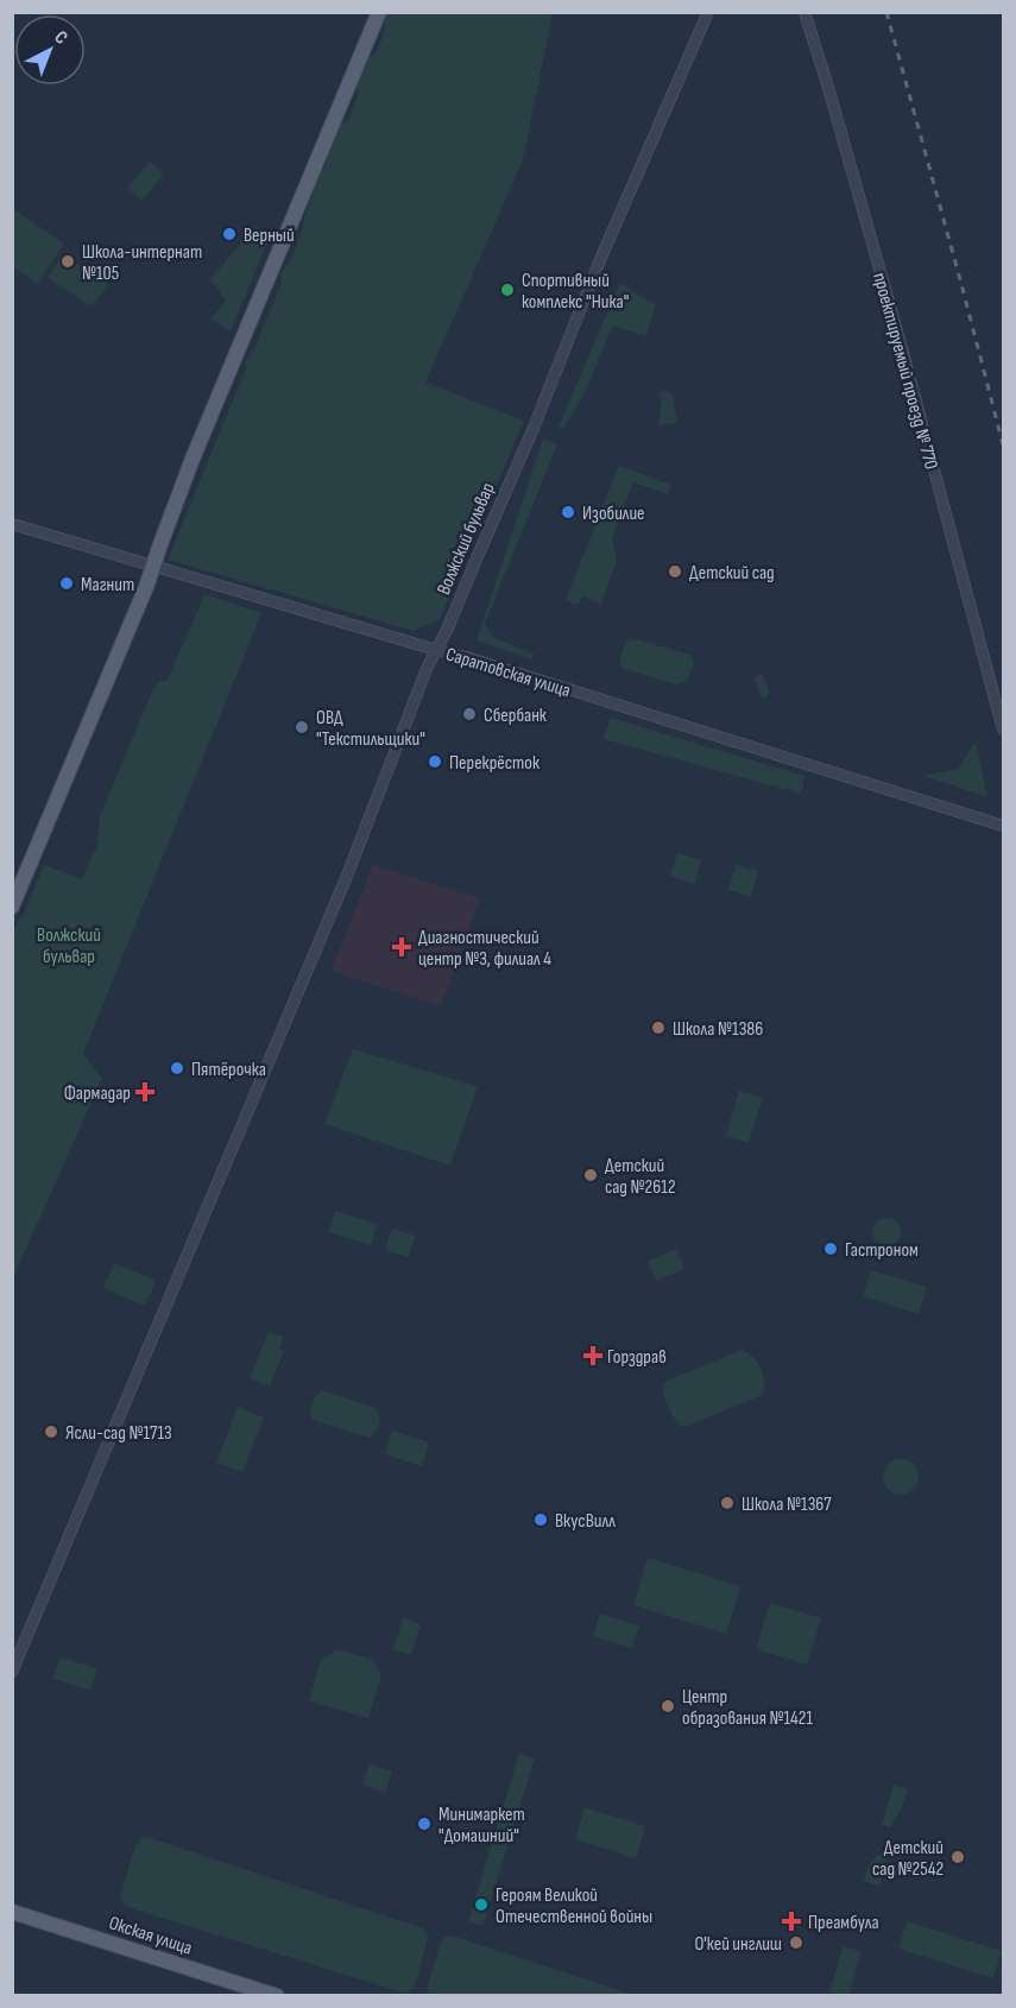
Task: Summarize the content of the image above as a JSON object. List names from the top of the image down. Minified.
{"streets":{"main road":["Окская улица"],"street":["проектируемый проезд № 770","Волжский бульвар","Саратовская улица"]},"crossings":[["Волжский бульвар","Саратовская улица"]],"parks":["Волжский бульвар"],"places":{"other":["Верный","Школа-интернат №105","Спортивный комплекс \"Ника\"","Изобилие","Детский сад","Магнит","Сбербанк","ОВД \"Текстильщики\"","Перекрёсток","Школа №1386","Пятёрочка","Детский сад №2612","Гастроном","Ясли-сад №1713","Школа №1367","ВкусВилл","Центр образования №1421","Минимаркет \"Домашний\"","Детский сад №2542","Героям Великой Отечественной войны","О'кей инглиш"],"health":["Диагностический центр №3, филиал 4","Фармадар","Горздрав","Преамбула"]},"north":"top right"}
